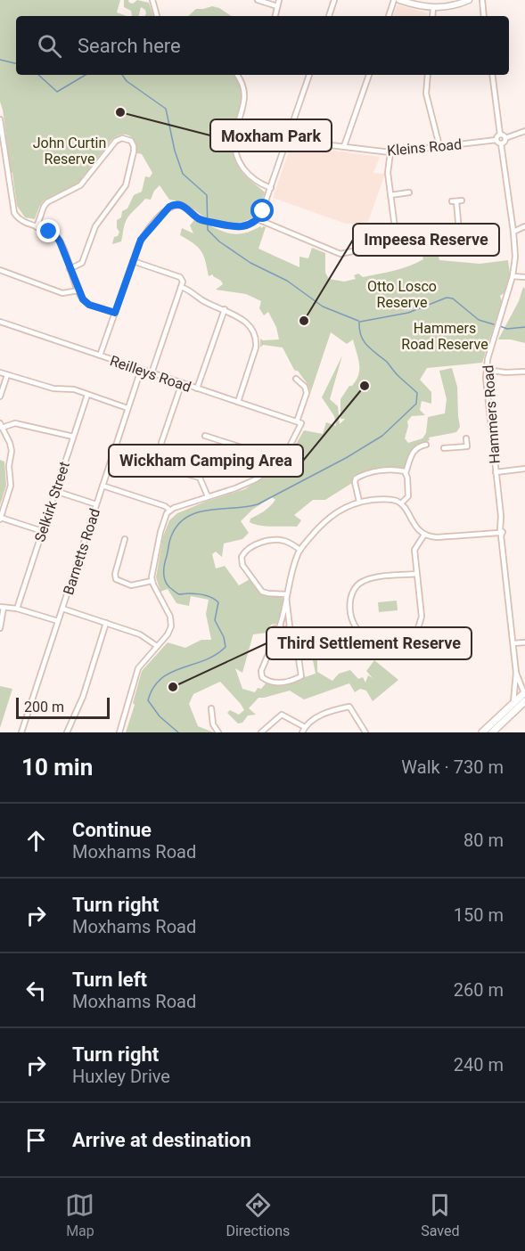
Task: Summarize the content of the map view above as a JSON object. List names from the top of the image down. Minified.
{"streets":{"street":["Kleins Road","Reilleys Road","Hammers Road","Selkirk Street","Barnetts Road"]},"crossings":[["Kleins Road","Hammers Road"],["Reilleys Road","Barnetts Road"]],"parks":["John Curtin Reserve","Otto Losco Reserve","Hammers Road Reserve"],"places":["Moxham Park","Impeesa Reserve","Wickham Camping Area","Third Settlement Reserve"],"scale_bar":"200 m","page":{"search":"Search here","scale":"200 m","heading":["10 min","Walk · 730 m"],"list":[["Continue","Moxhams Road","80 m"],["Turn right","Moxhams Road","150 m"],["Turn left","Moxhams Road","260 m"],["Turn right","Huxley Drive","240 m"],"Arrive at destination"],"nav":["Map","Directions","Saved"]}}
